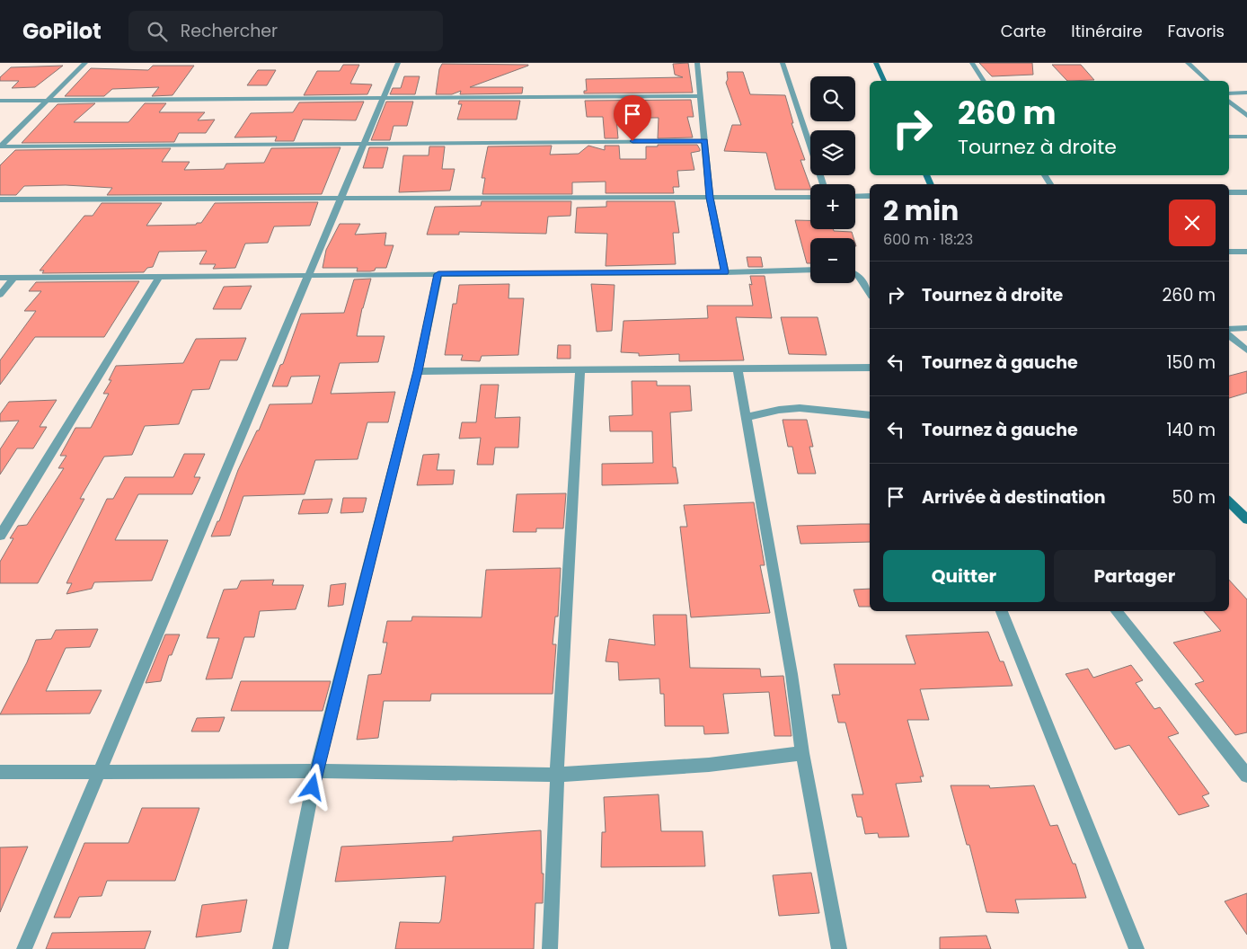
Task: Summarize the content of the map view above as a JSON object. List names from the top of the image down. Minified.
{"page":{"header":"GoPilot","search":"Rechercher","nav":["Carte","Itinéraire","Favoris"],"map_buttons":["+","−"],"turn":["260 m","Tournez à droite"],"heading":["2 min","600 m · 18:23"],"list":[{"name":"Tournez à droite","value":"260 m"},{"name":"Tournez à gauche","value":"150 m"},{"name":"Tournez à gauche","value":"140 m"},{"name":"Arrivée à destination","value":"50 m"}],"buttons":["Quitter","Partager"]}}
